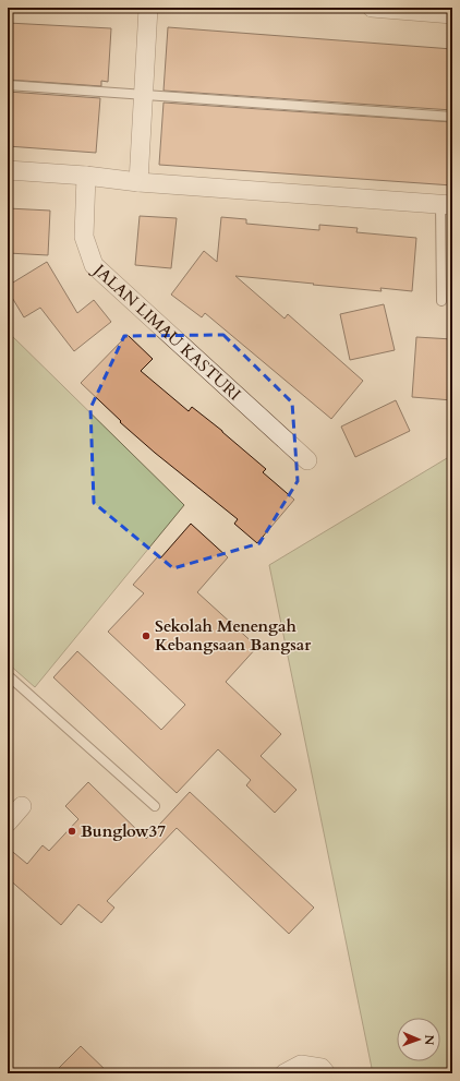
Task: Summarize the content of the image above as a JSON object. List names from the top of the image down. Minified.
{"streets":{"street":["JALAN LIMAU KASTURI"]},"places":["Sekolah Menengah Kebangsaan Bangsar","Bunglow37"],"north":"right"}
